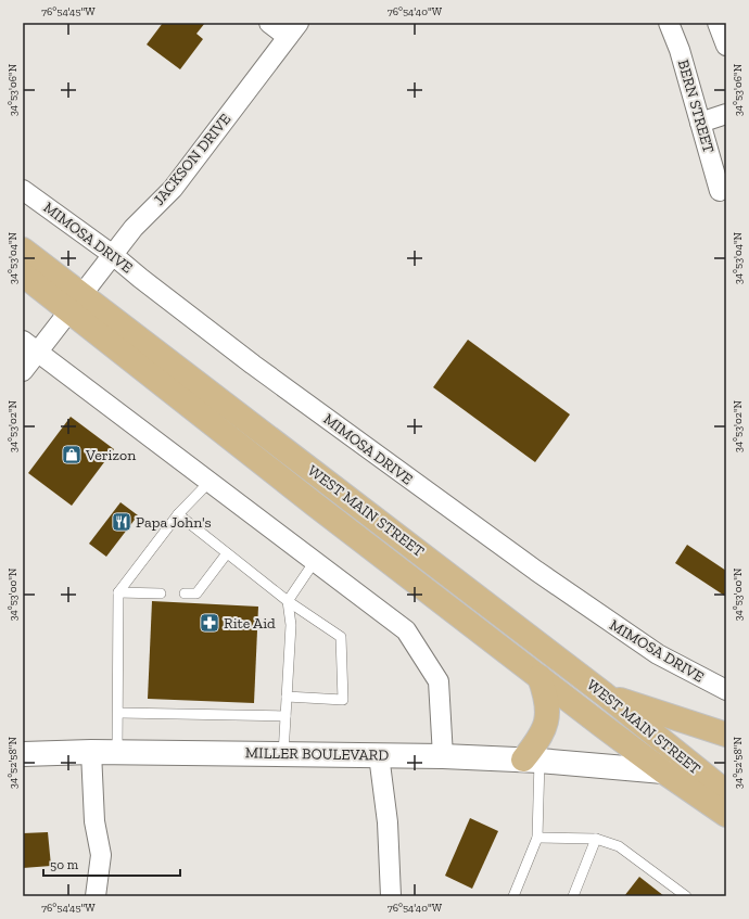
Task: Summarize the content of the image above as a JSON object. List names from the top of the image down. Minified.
{"streets":{"main road":["WEST MAIN STREET"],"street":["BERN STREET","JACKSON DRIVE","MIMOSA DRIVE","MILLER BOULEVARD"]},"crossings":[["JACKSON DRIVE","MIMOSA DRIVE"],["JACKSON DRIVE","WEST MAIN STREET"],["WEST MAIN STREET","MILLER BOULEVARD"]],"places":{"shop":["Verizon"],"restaurant":["Papa John's"],"pharmacy":["Rite Aid"]},"scale_bar":"50 m","coordinates":["76°54'45\"W","76°54'40\"W","34°53'06\"N","34°53'04\"N","34°53'02\"N","34°53'00\"N","34°52'58\"N"]}
